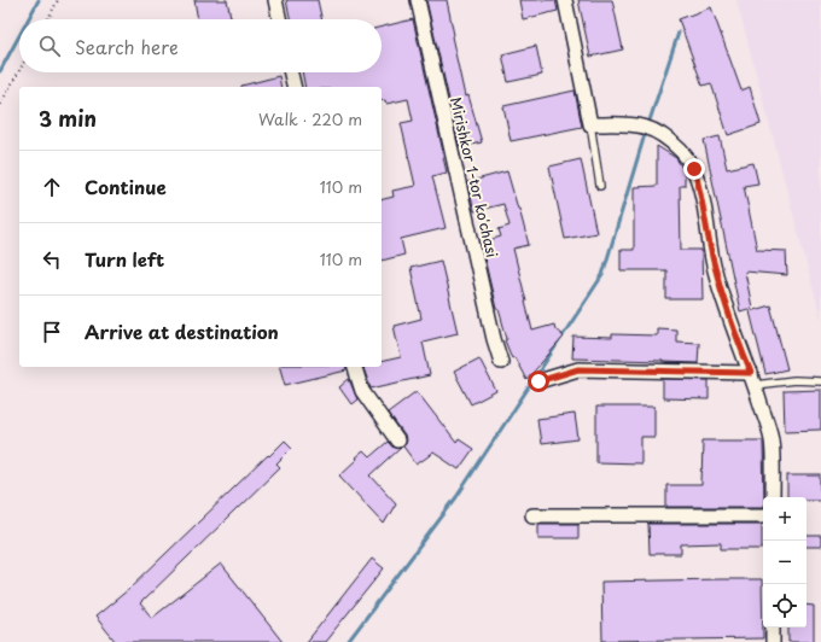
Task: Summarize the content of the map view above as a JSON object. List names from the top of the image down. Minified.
{"streets":{"street":["Mirishkor 1-tor ko'chasi"]},"page":{"search":"Search here","heading":["3 min","Walk · 220 m"],"list":[["Continue","110 m"],["Turn left","110 m"],"Arrive at destination"],"map_buttons":["+","−"]}}
